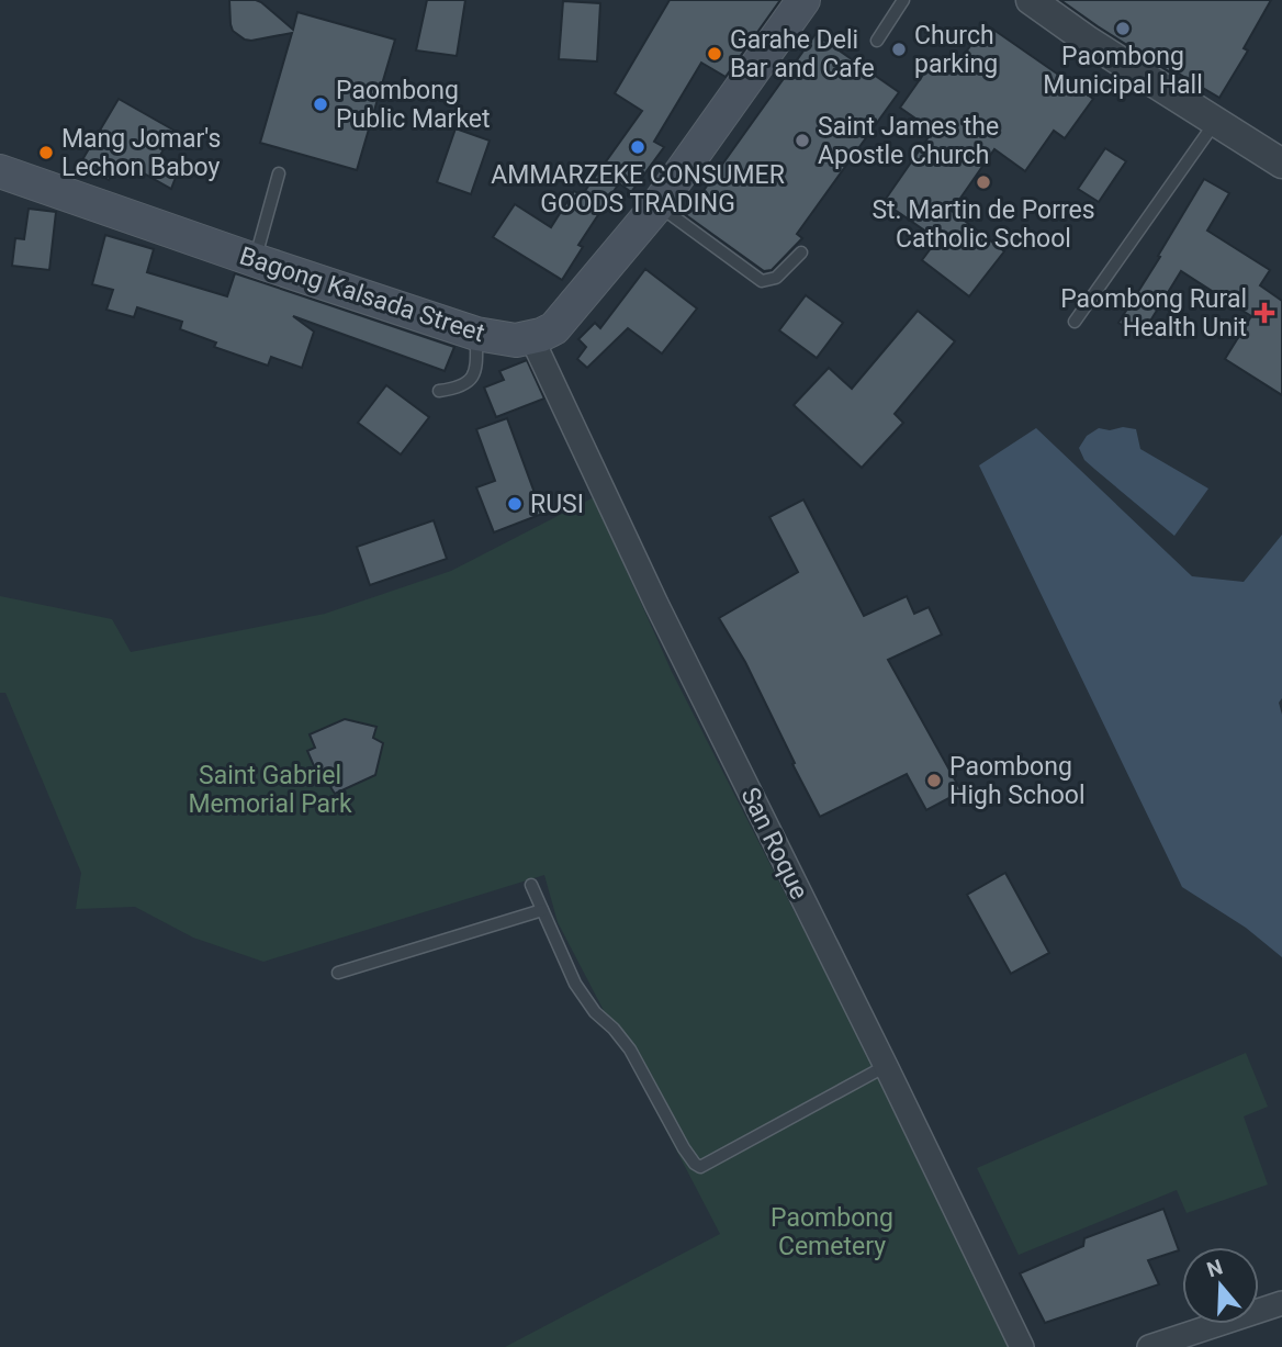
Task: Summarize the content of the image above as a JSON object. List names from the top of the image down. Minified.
{"streets":{"main road":["Bagong Kalsada Street"],"street":["San Roque"]},"crossings":[["Bagong Kalsada Street","San Roque"]],"parks":["Saint Gabriel Memorial Park","Paombong Cemetery"],"places":{"other":["Paombong Municipal Hall","Church parking","Garahe Deli Bar and Cafe","Paombong Public Market","Saint James the Apostle Church","AMMARZEKE CONSUMER GOODS TRADING","Mang Jomar's Lechon Baboy","St. Martin de Porres Catholic School","RUSI","Paombong High School"],"health":["Paombong Rural Health Unit"]},"north":"top"}
